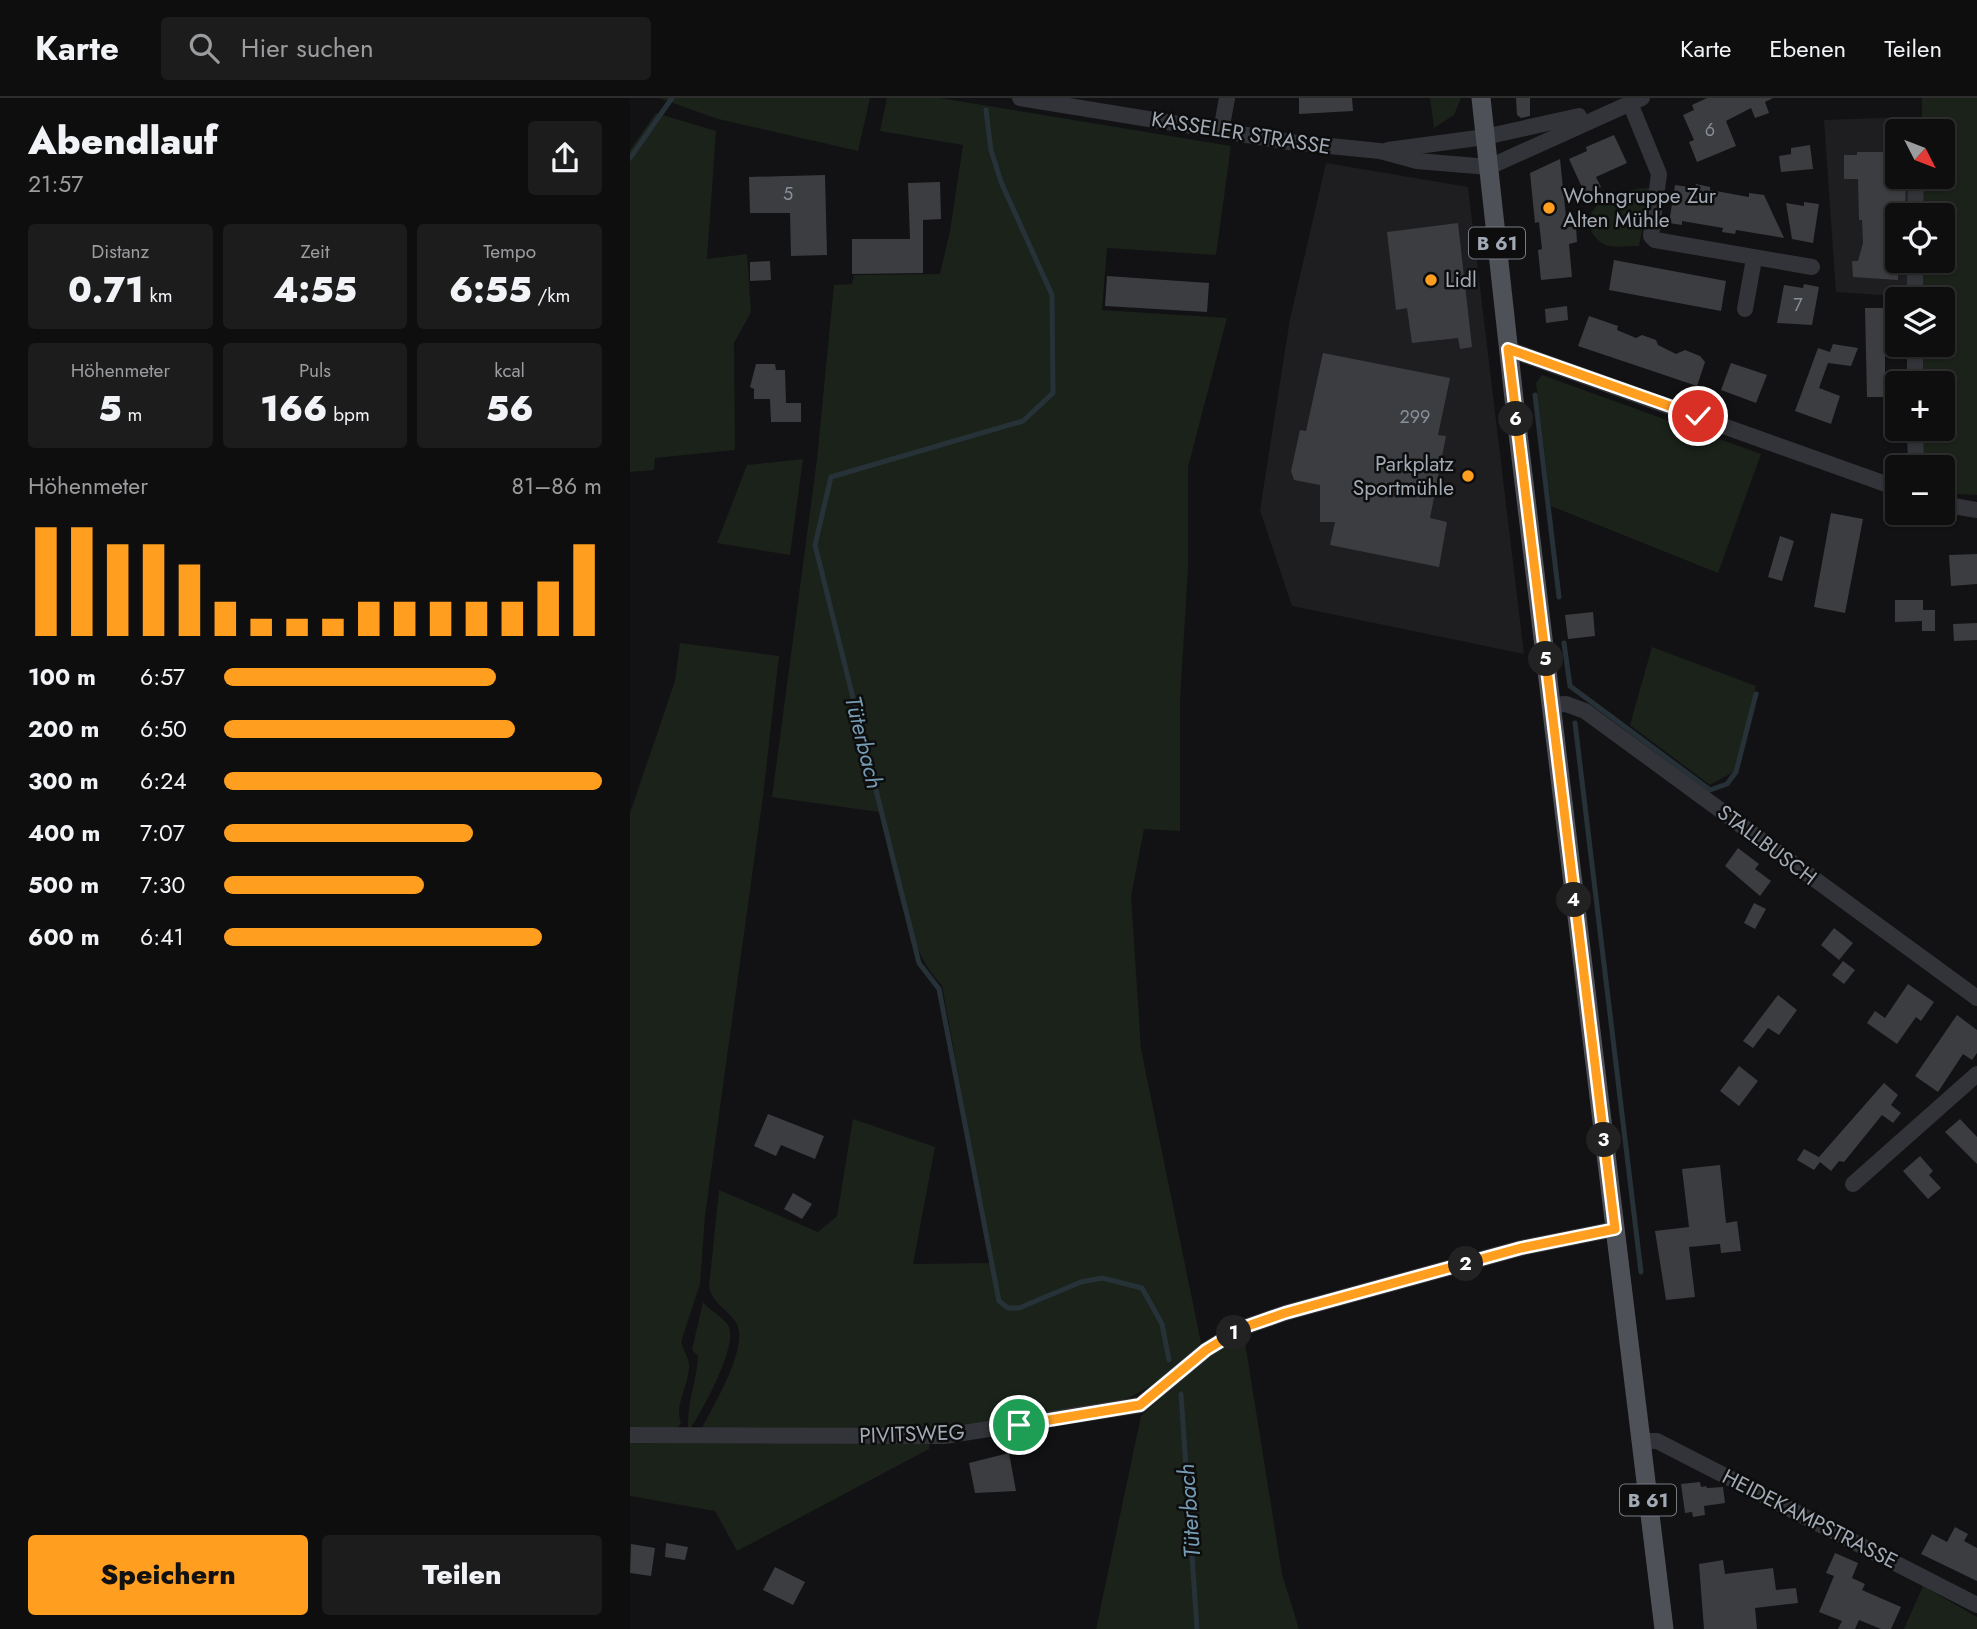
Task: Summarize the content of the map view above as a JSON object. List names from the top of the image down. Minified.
{"streets":{"main road":["B 61"],"street":["KASSELER STRASSE","STALLBUSCH","PIVITSWEG","HEIDEKAMPSTRASSE"]},"crossings":[["KASSELER STRASSE","B 61"],["B 61","STALLBUSCH"],["B 61","PIVITSWEG"],["B 61","HEIDEKAMPSTRASSE"]],"water":["Tüterbach"],"places":["Wohngruppe Zur Alten Mühle","Lidl","Parkplatz Sportmühle"],"house_numbers":["6","5","7","299"],"north":"bottom right","page":{"header":"Karte","search":"Hier suchen","nav":["Karte","Ebenen","Teilen"],"heading":["Abendlauf","21:57"],"map_buttons":["+","−"],"stats":[["Distanz","0.71 km"],["Zeit","4:55"],["Tempo","6:55 /km"],["Höhenmeter","5 m"],["Puls","166 bpm"],["kcal","56"]],"pins":["6","5","4","3","2","1"],"chart":["Höhenmeter","81–86 m"],"list":[{"name":"100 m","note":"6:57"},{"name":"200 m","note":"6:50"},{"name":"300 m","note":"6:24"},{"name":"400 m","note":"7:07"},{"name":"500 m","note":"7:30"},{"name":"600 m","note":"6:41"}],"buttons":["Speichern","Teilen"]}}
